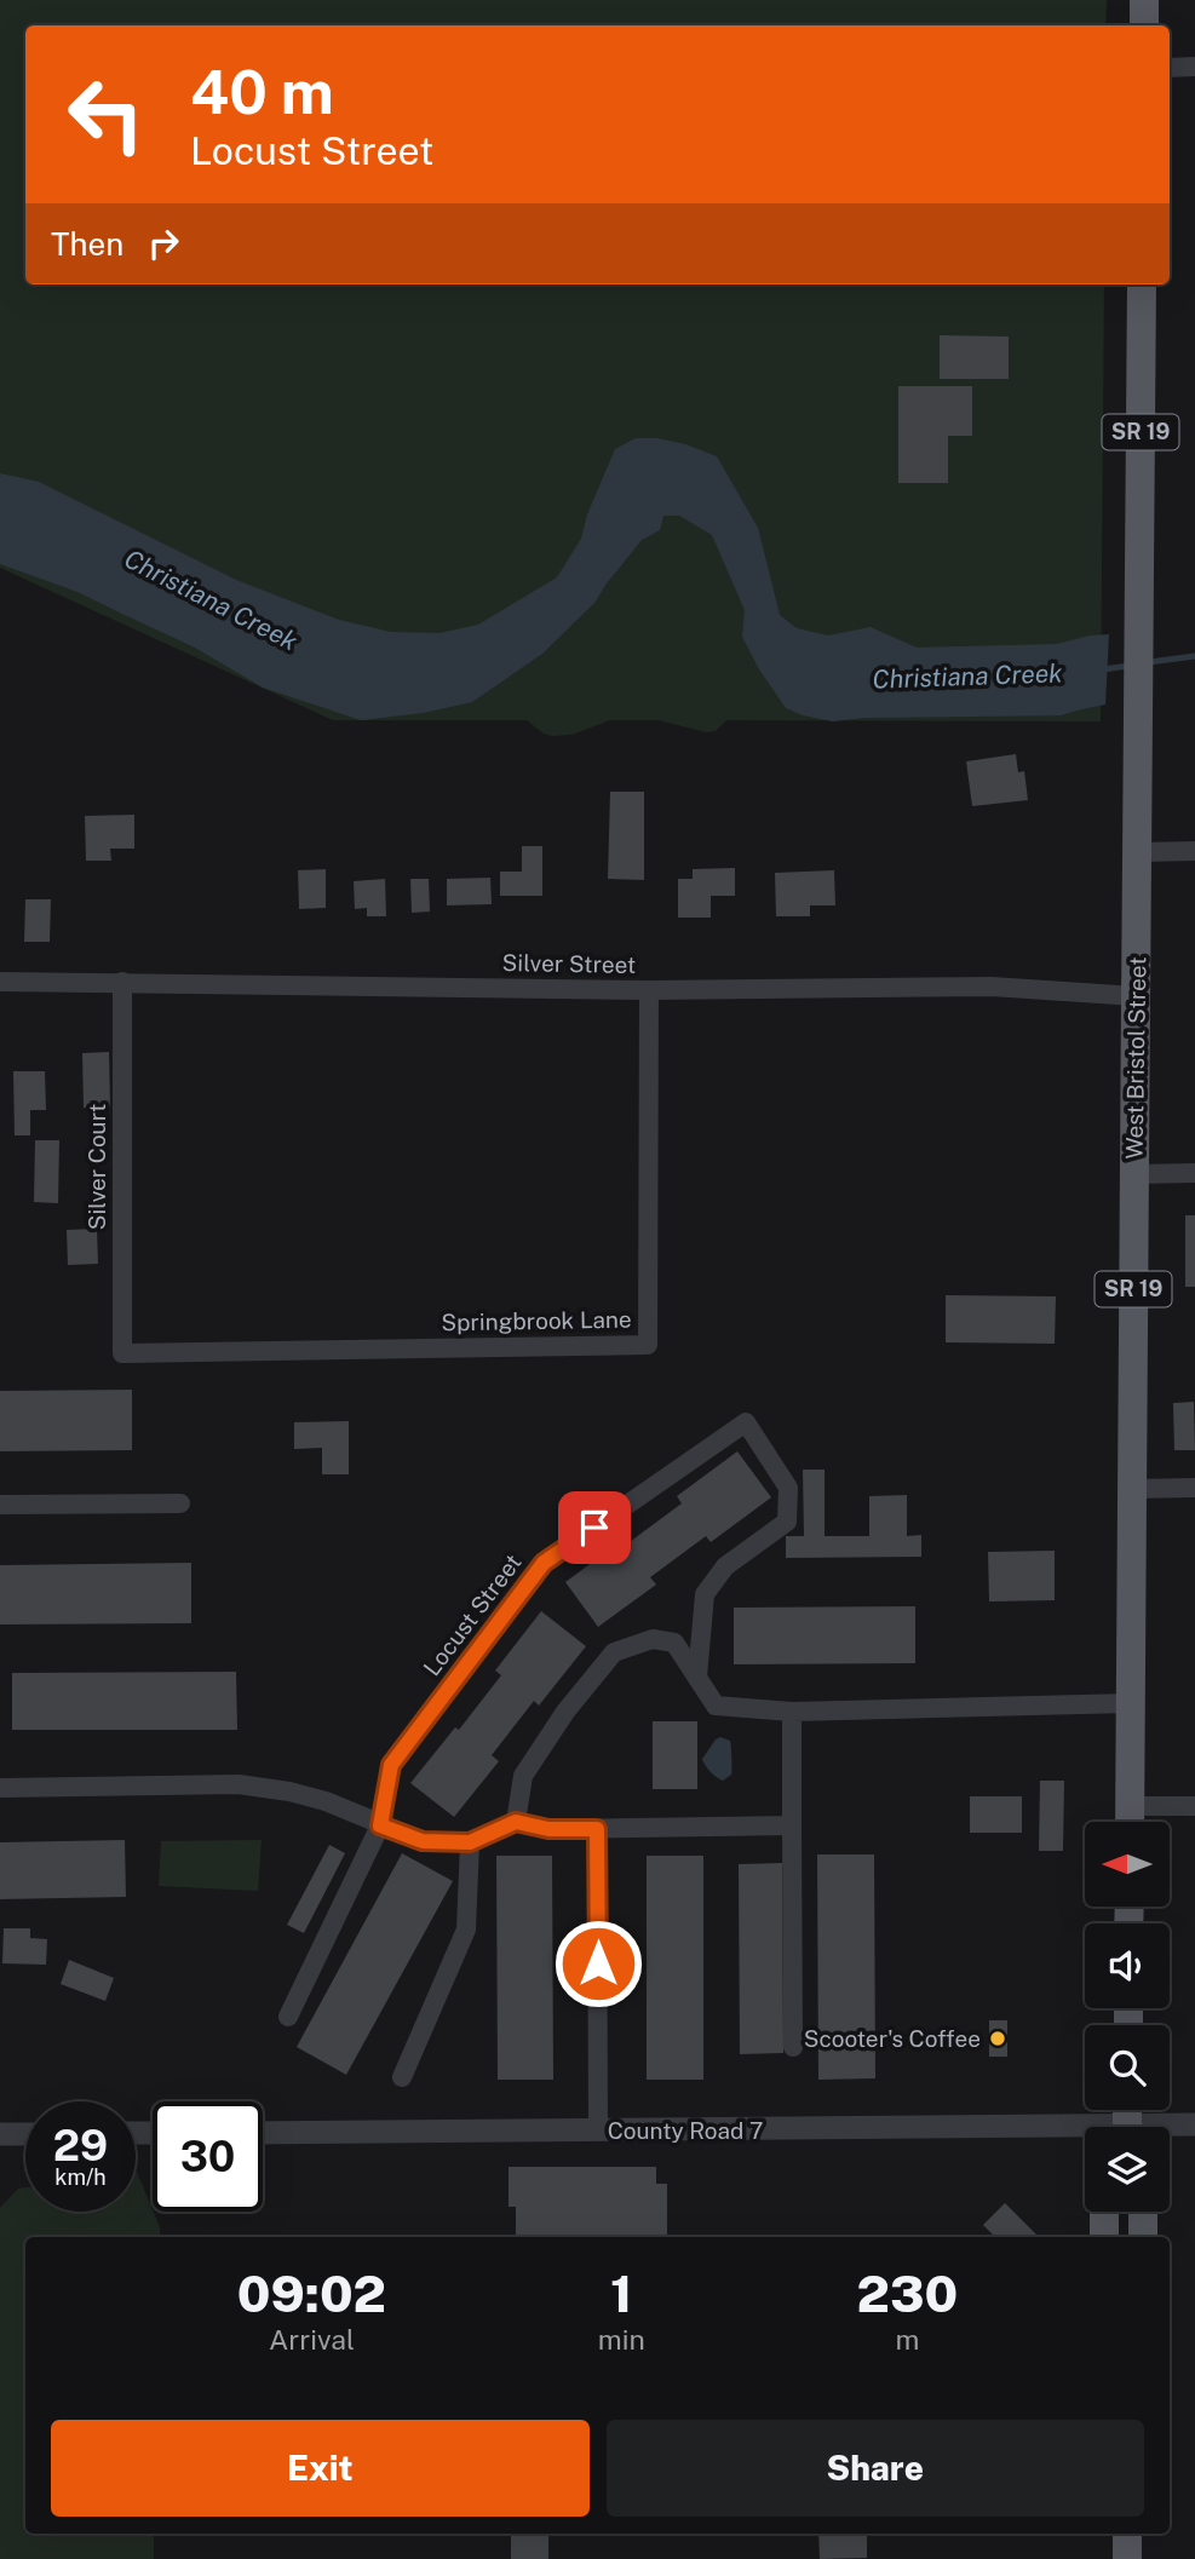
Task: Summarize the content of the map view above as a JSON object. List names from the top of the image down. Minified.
{"streets":{"main road":["SR 19","West Bristol Street"],"street":["Silver Street","Silver Court","Springbrook Lane","Locust Street","County Road 7"]},"crossings":[["Silver Street","West Bristol Street"],["Silver Street","Silver Court"],["Silver Street","Springbrook Lane"],["Silver Court","Springbrook Lane"]],"water":["Christiana Creek"],"places":["Scooter's Coffee"],"north":"left","page":{"turn":["40 m","Locust Street"],"then":"Then","speed":"29 km/h","limit":"30","eta":["09:02","Arrival","1","min","230","m"],"buttons":["Exit","Share"]}}
